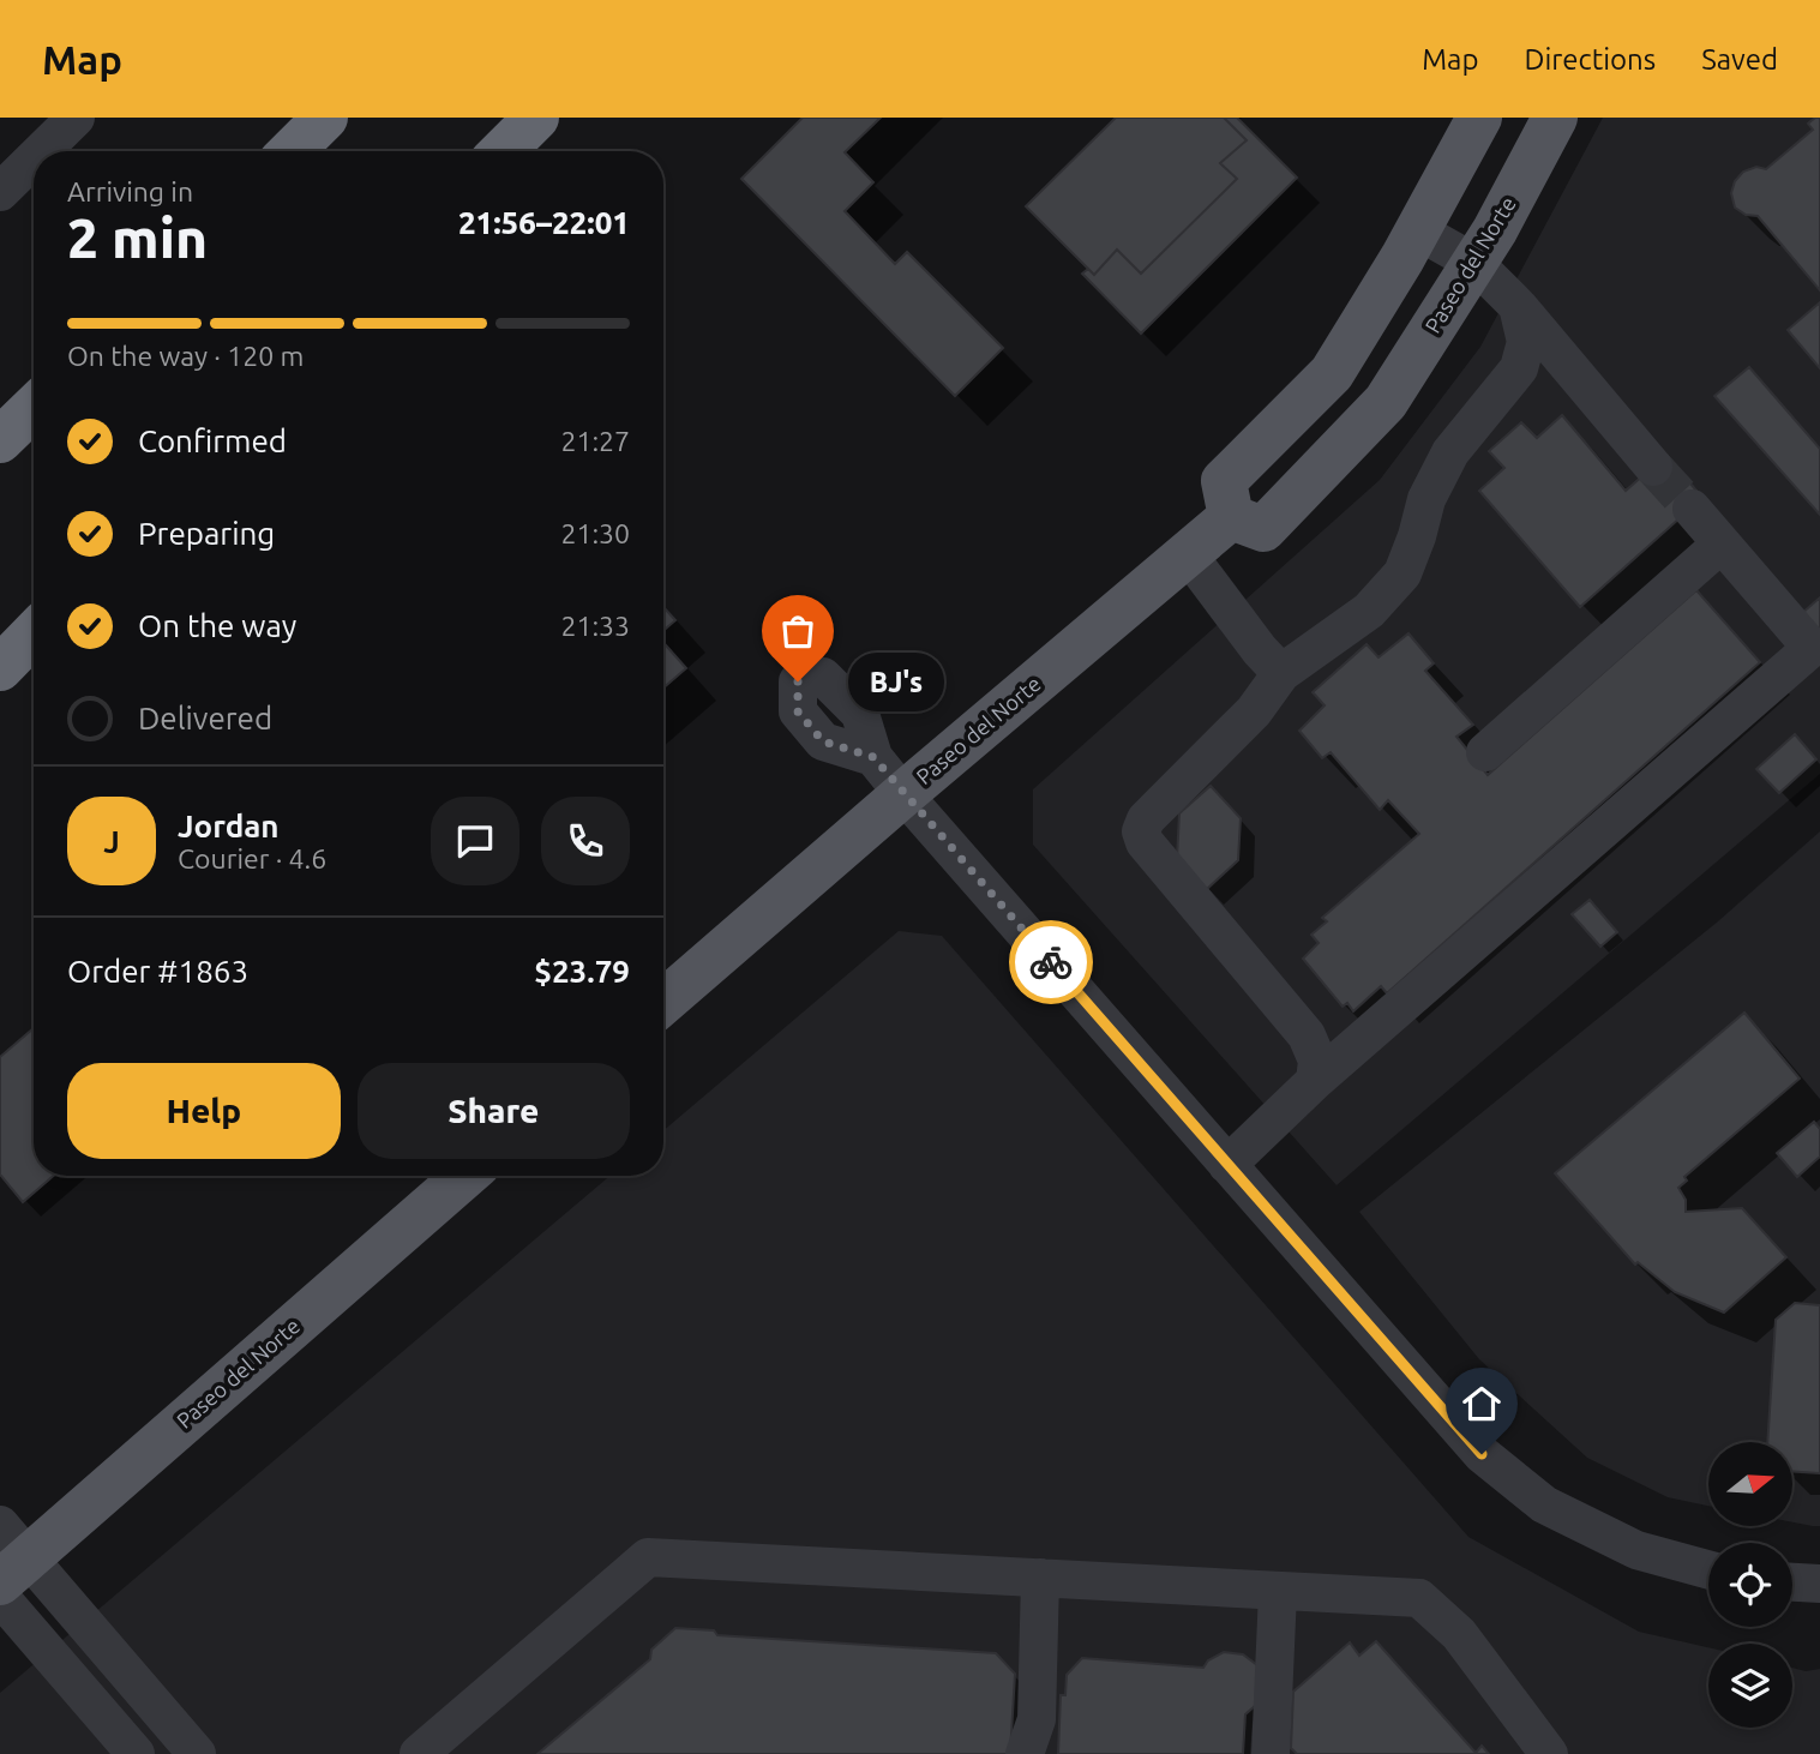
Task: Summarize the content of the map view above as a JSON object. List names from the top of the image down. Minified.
{"streets":{"main road":["Paseo del Norte"]},"places":["BJ's"],"north":"right","page":{"header":"Map","nav":["Map","Directions","Saved"],"heading":["2 min","Arriving in","21:56–22:01"],"panel":["Jordan","Courier · 4.6","Order #1863","$23.79"],"bar":"On the way · 120 m","list":[["Confirmed","21:27"],["Preparing","21:30"],["On the way","21:33"],"Delivered"],"bubble":"BJ's","round":"J","buttons":["Help","Share"]}}
